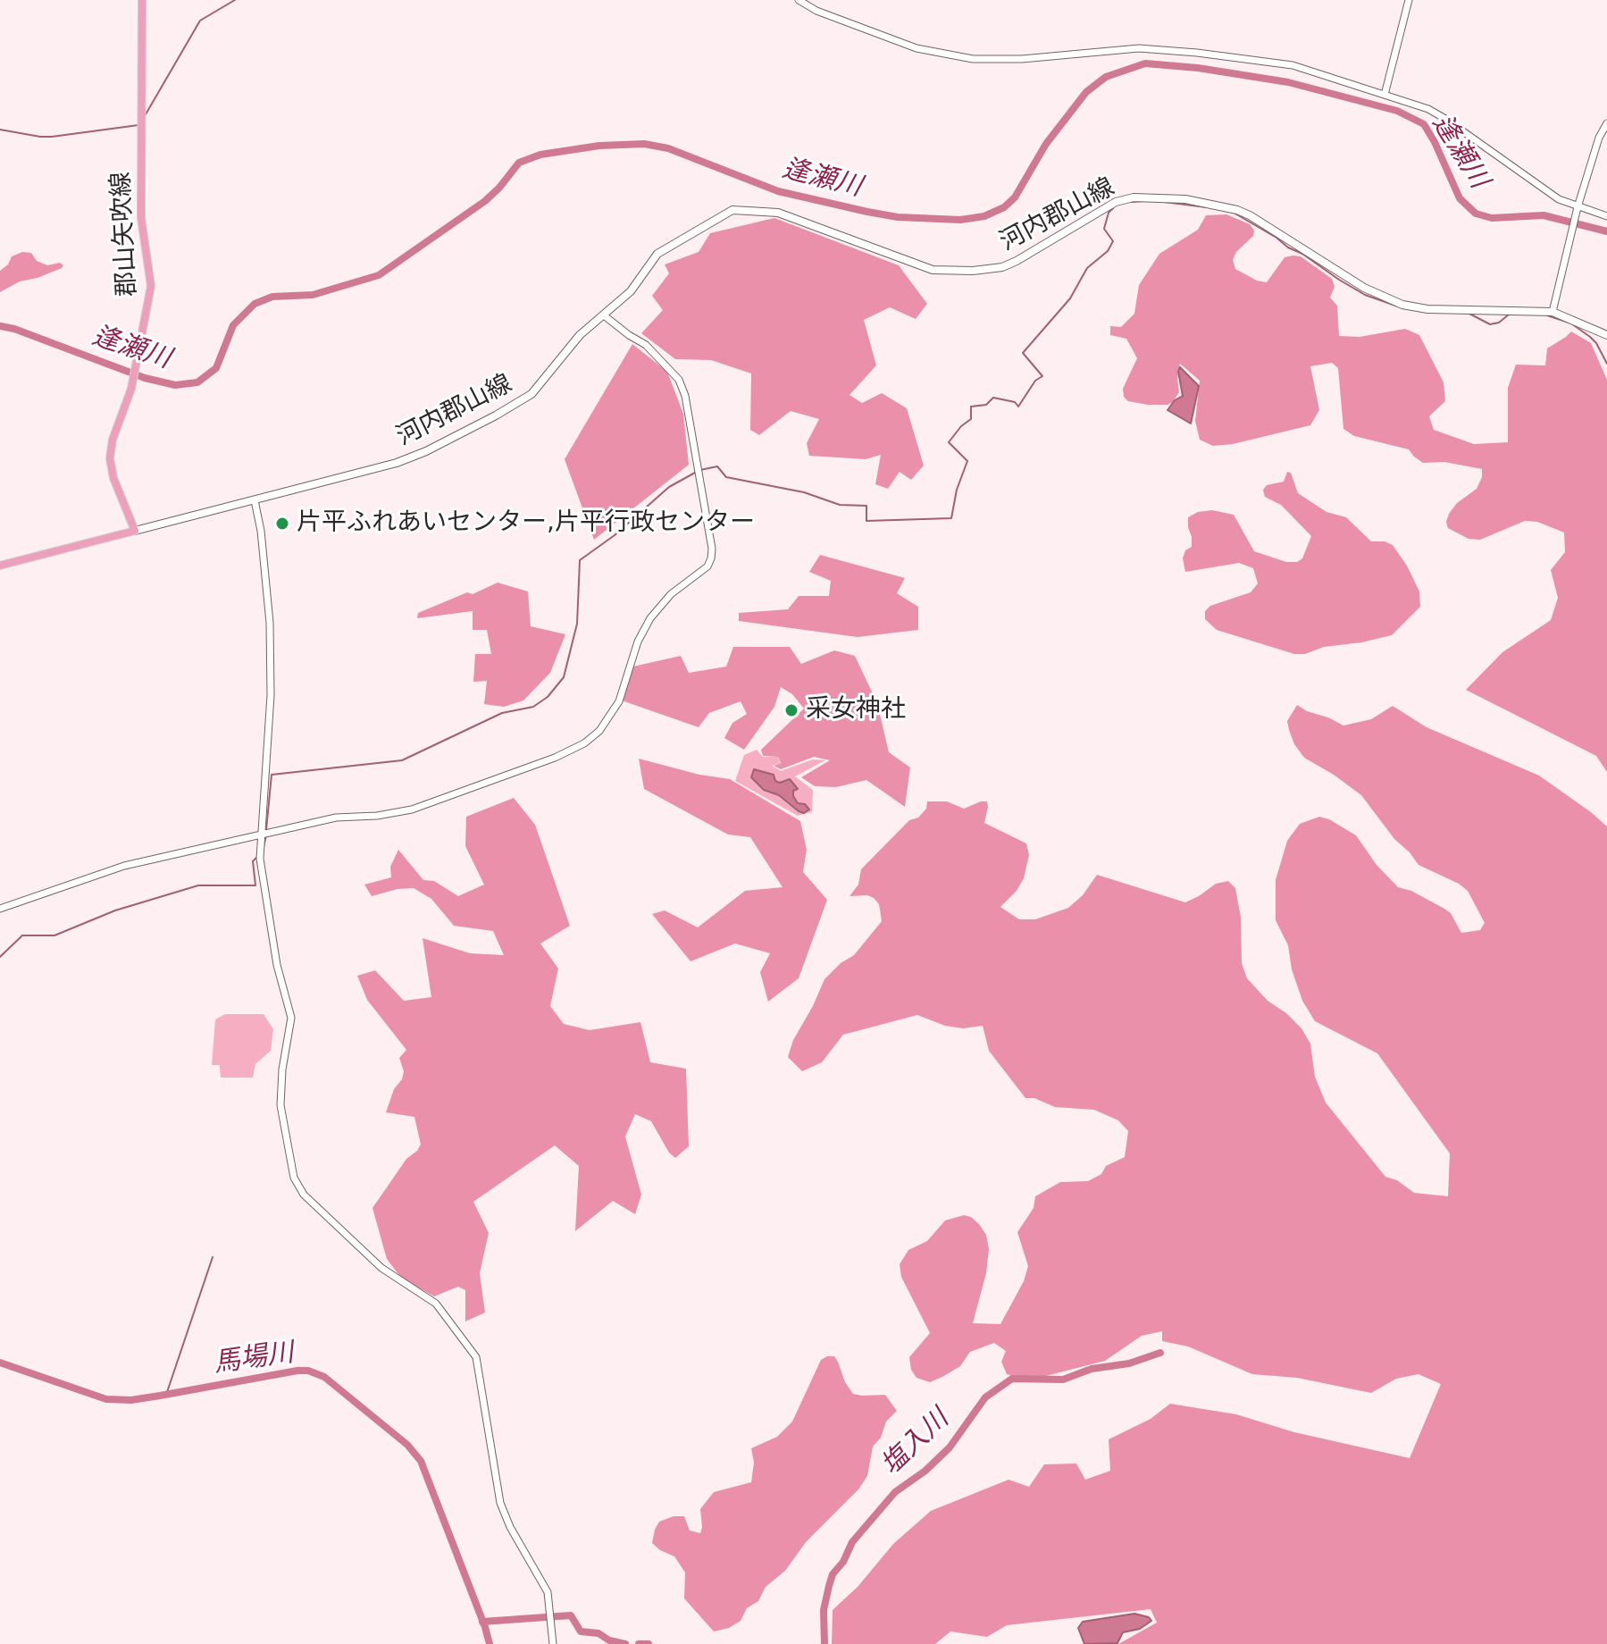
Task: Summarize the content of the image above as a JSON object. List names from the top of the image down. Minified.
{"streets":{"main road":["河内郡山線","郡山矢吹線"]},"crossings":[["河内郡山線","郡山矢吹線"]],"water":["逢瀬川","馬場川","塩入川"],"places":["片平ふれあいセンター,片平行政センター","采女神社"]}
